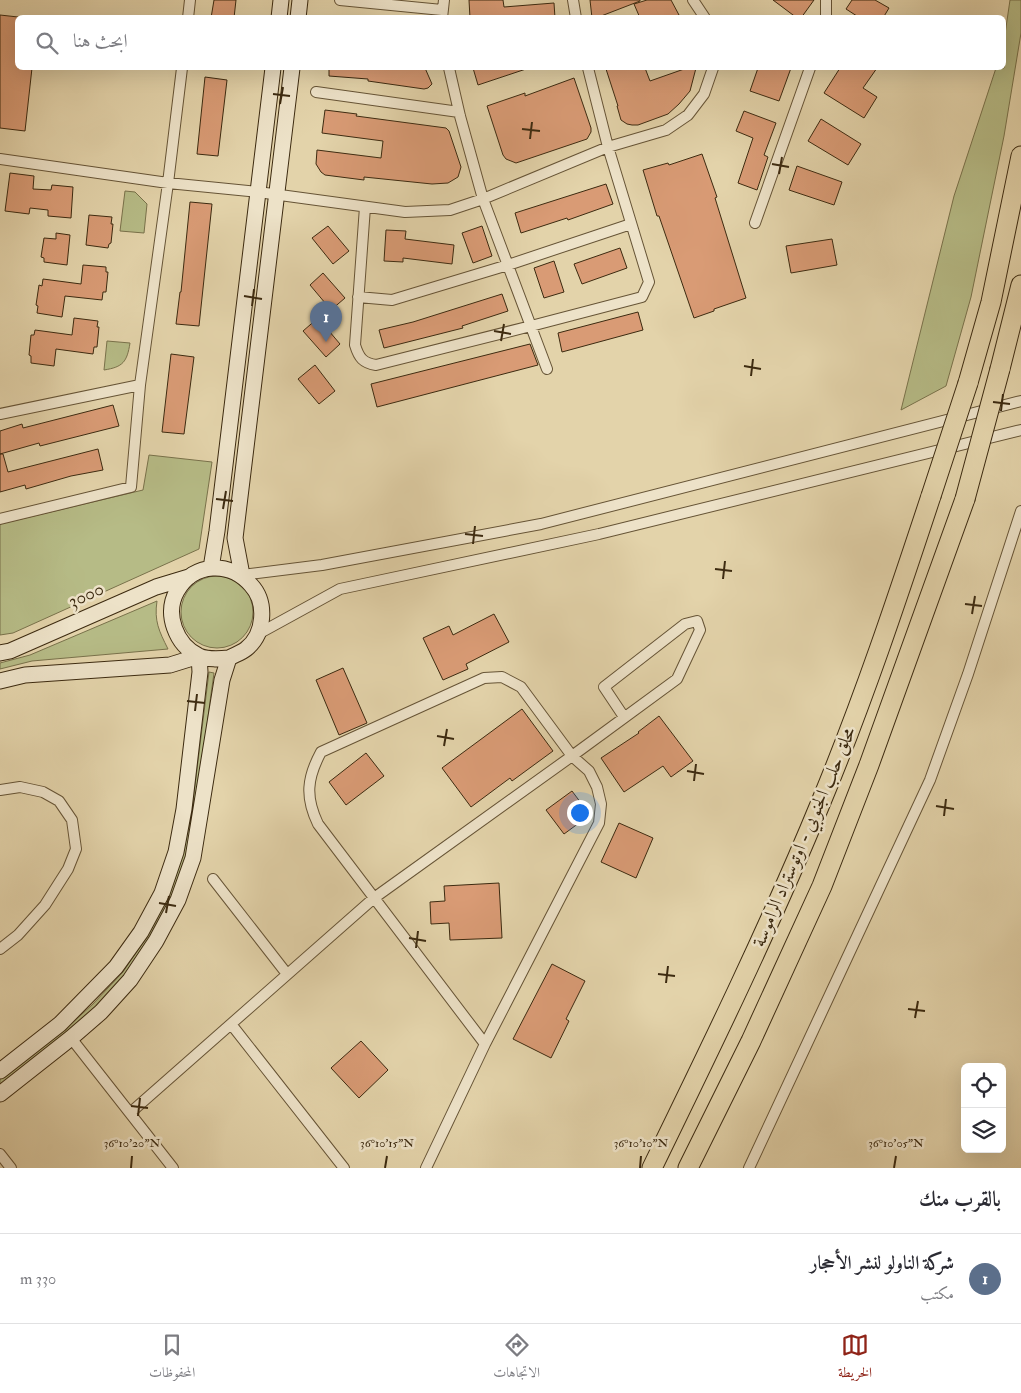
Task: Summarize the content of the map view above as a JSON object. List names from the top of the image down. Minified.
{"streets":{"highway":["محلق حلب الجنوبي - اوتوستراد الراموسة"],"street":["3000"]},"page":{"search":"ابحث هنا","pins":"1","heading":"بالقرب منك","list":[{"mark":"1","name":"شركة الناولو لنشر الأحجار","note":"مكتب","value":"330 m"}],"nav":["الخريطة","الاتجاهات","المحفوظات"]},"coordinates":["36°10'20\"N","36°10'15\"N","36°10'10\"N","36°10'05\"N"]}
